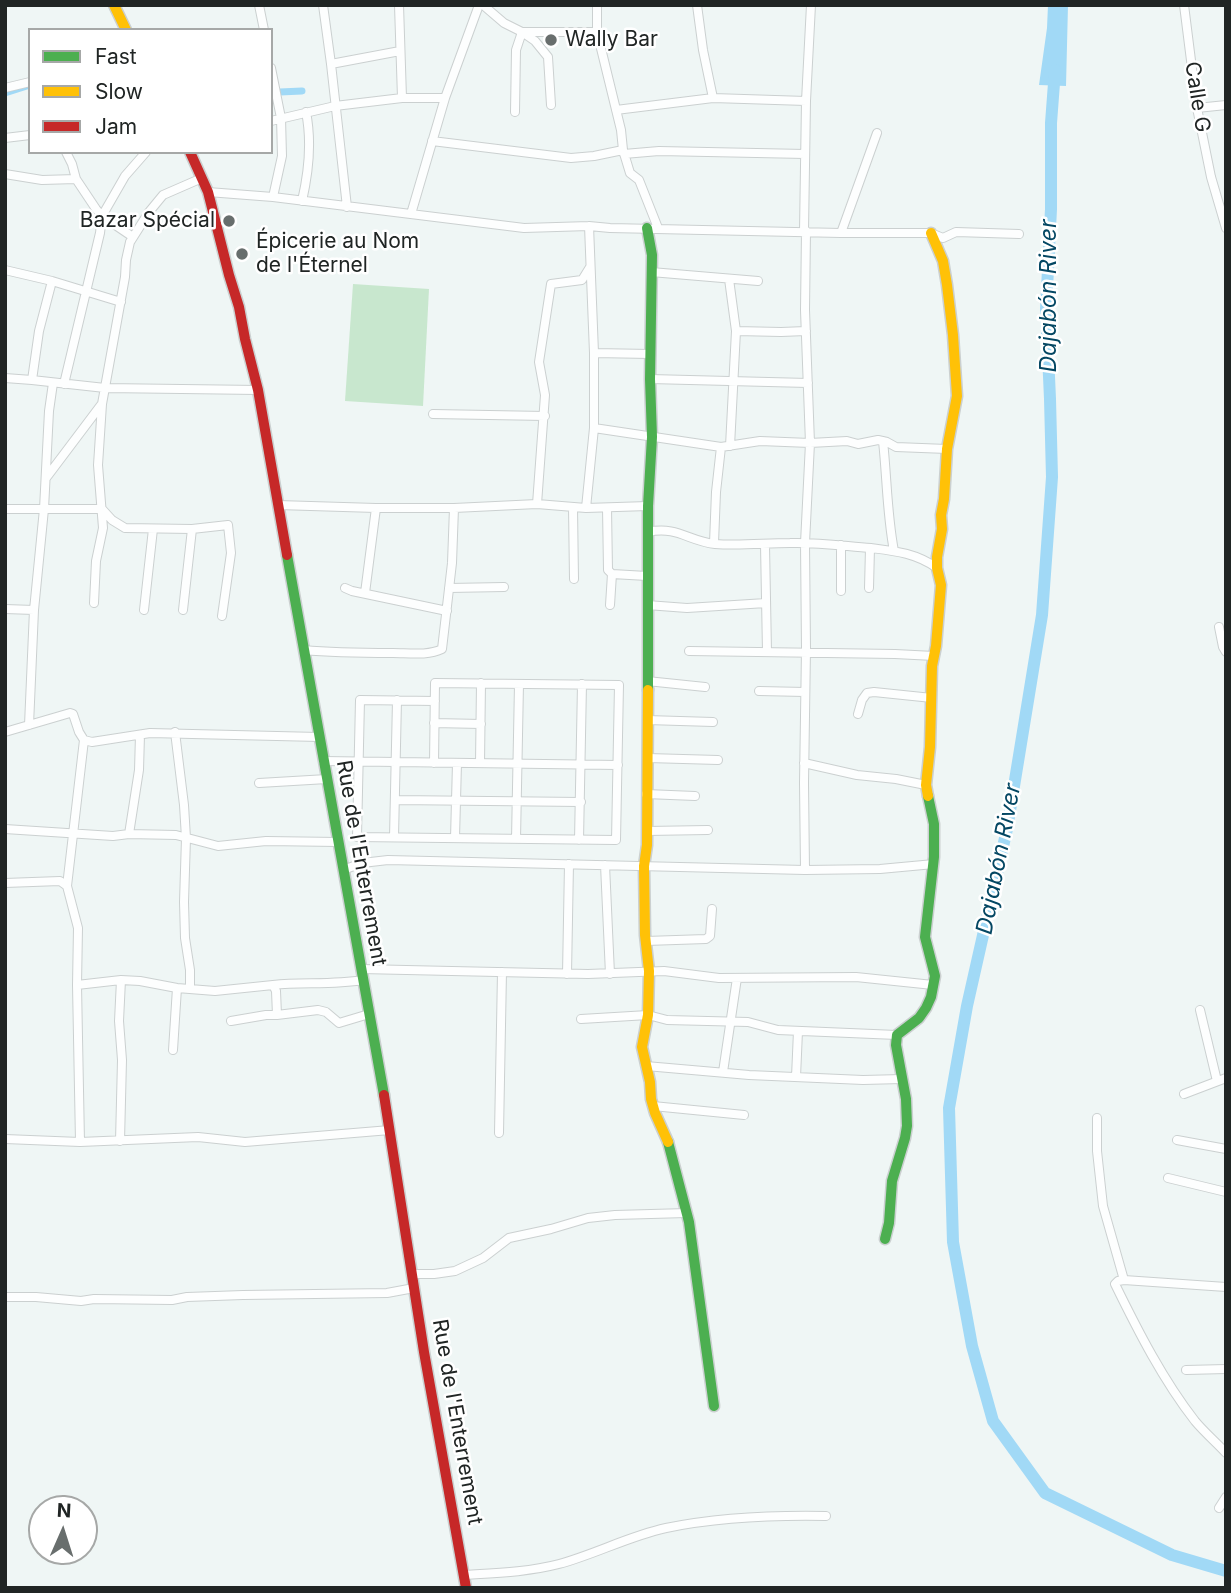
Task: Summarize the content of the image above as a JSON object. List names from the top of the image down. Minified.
{"streets":{"street":["Calle G","Rue de l'Enterrement"]},"water":["Dajabón River"],"places":["Wally Bar","Bazar Spécial","Épicerie au Nom de l'Éternel"],"legend":["Fast","Slow","Jam"],"north":"top"}
